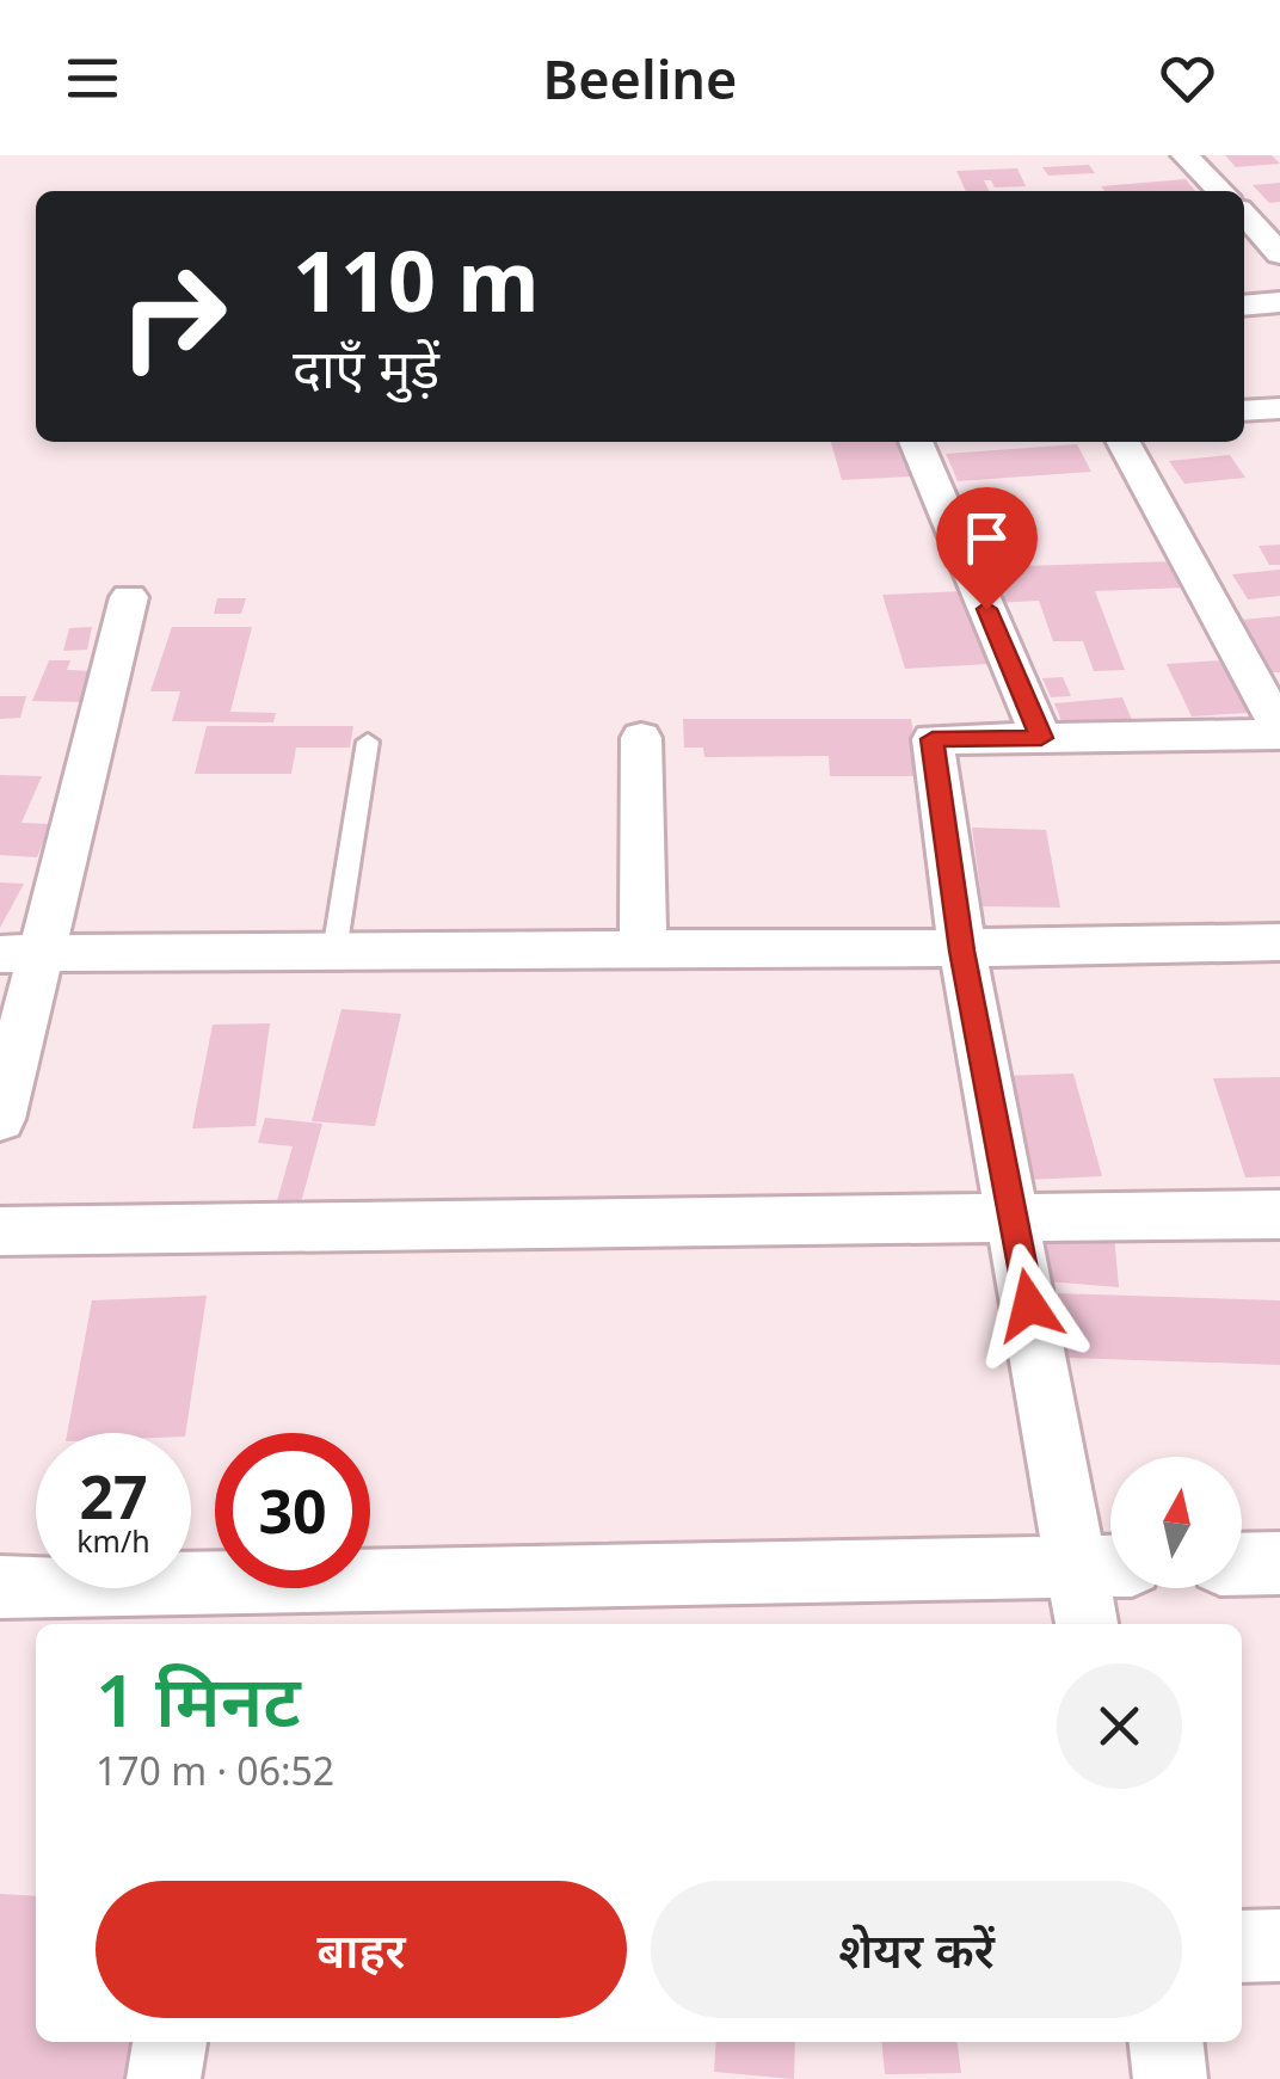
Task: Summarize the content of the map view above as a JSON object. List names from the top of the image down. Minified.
{"north":"top","page":{"header":"Beeline","turn":["110 m","दाएँ मुड़ें"],"speed":"27 km/h","limit":"30","heading":["1 मिनट","170 m · 06:52"],"buttons":["बाहर","शेयर करें"]}}
